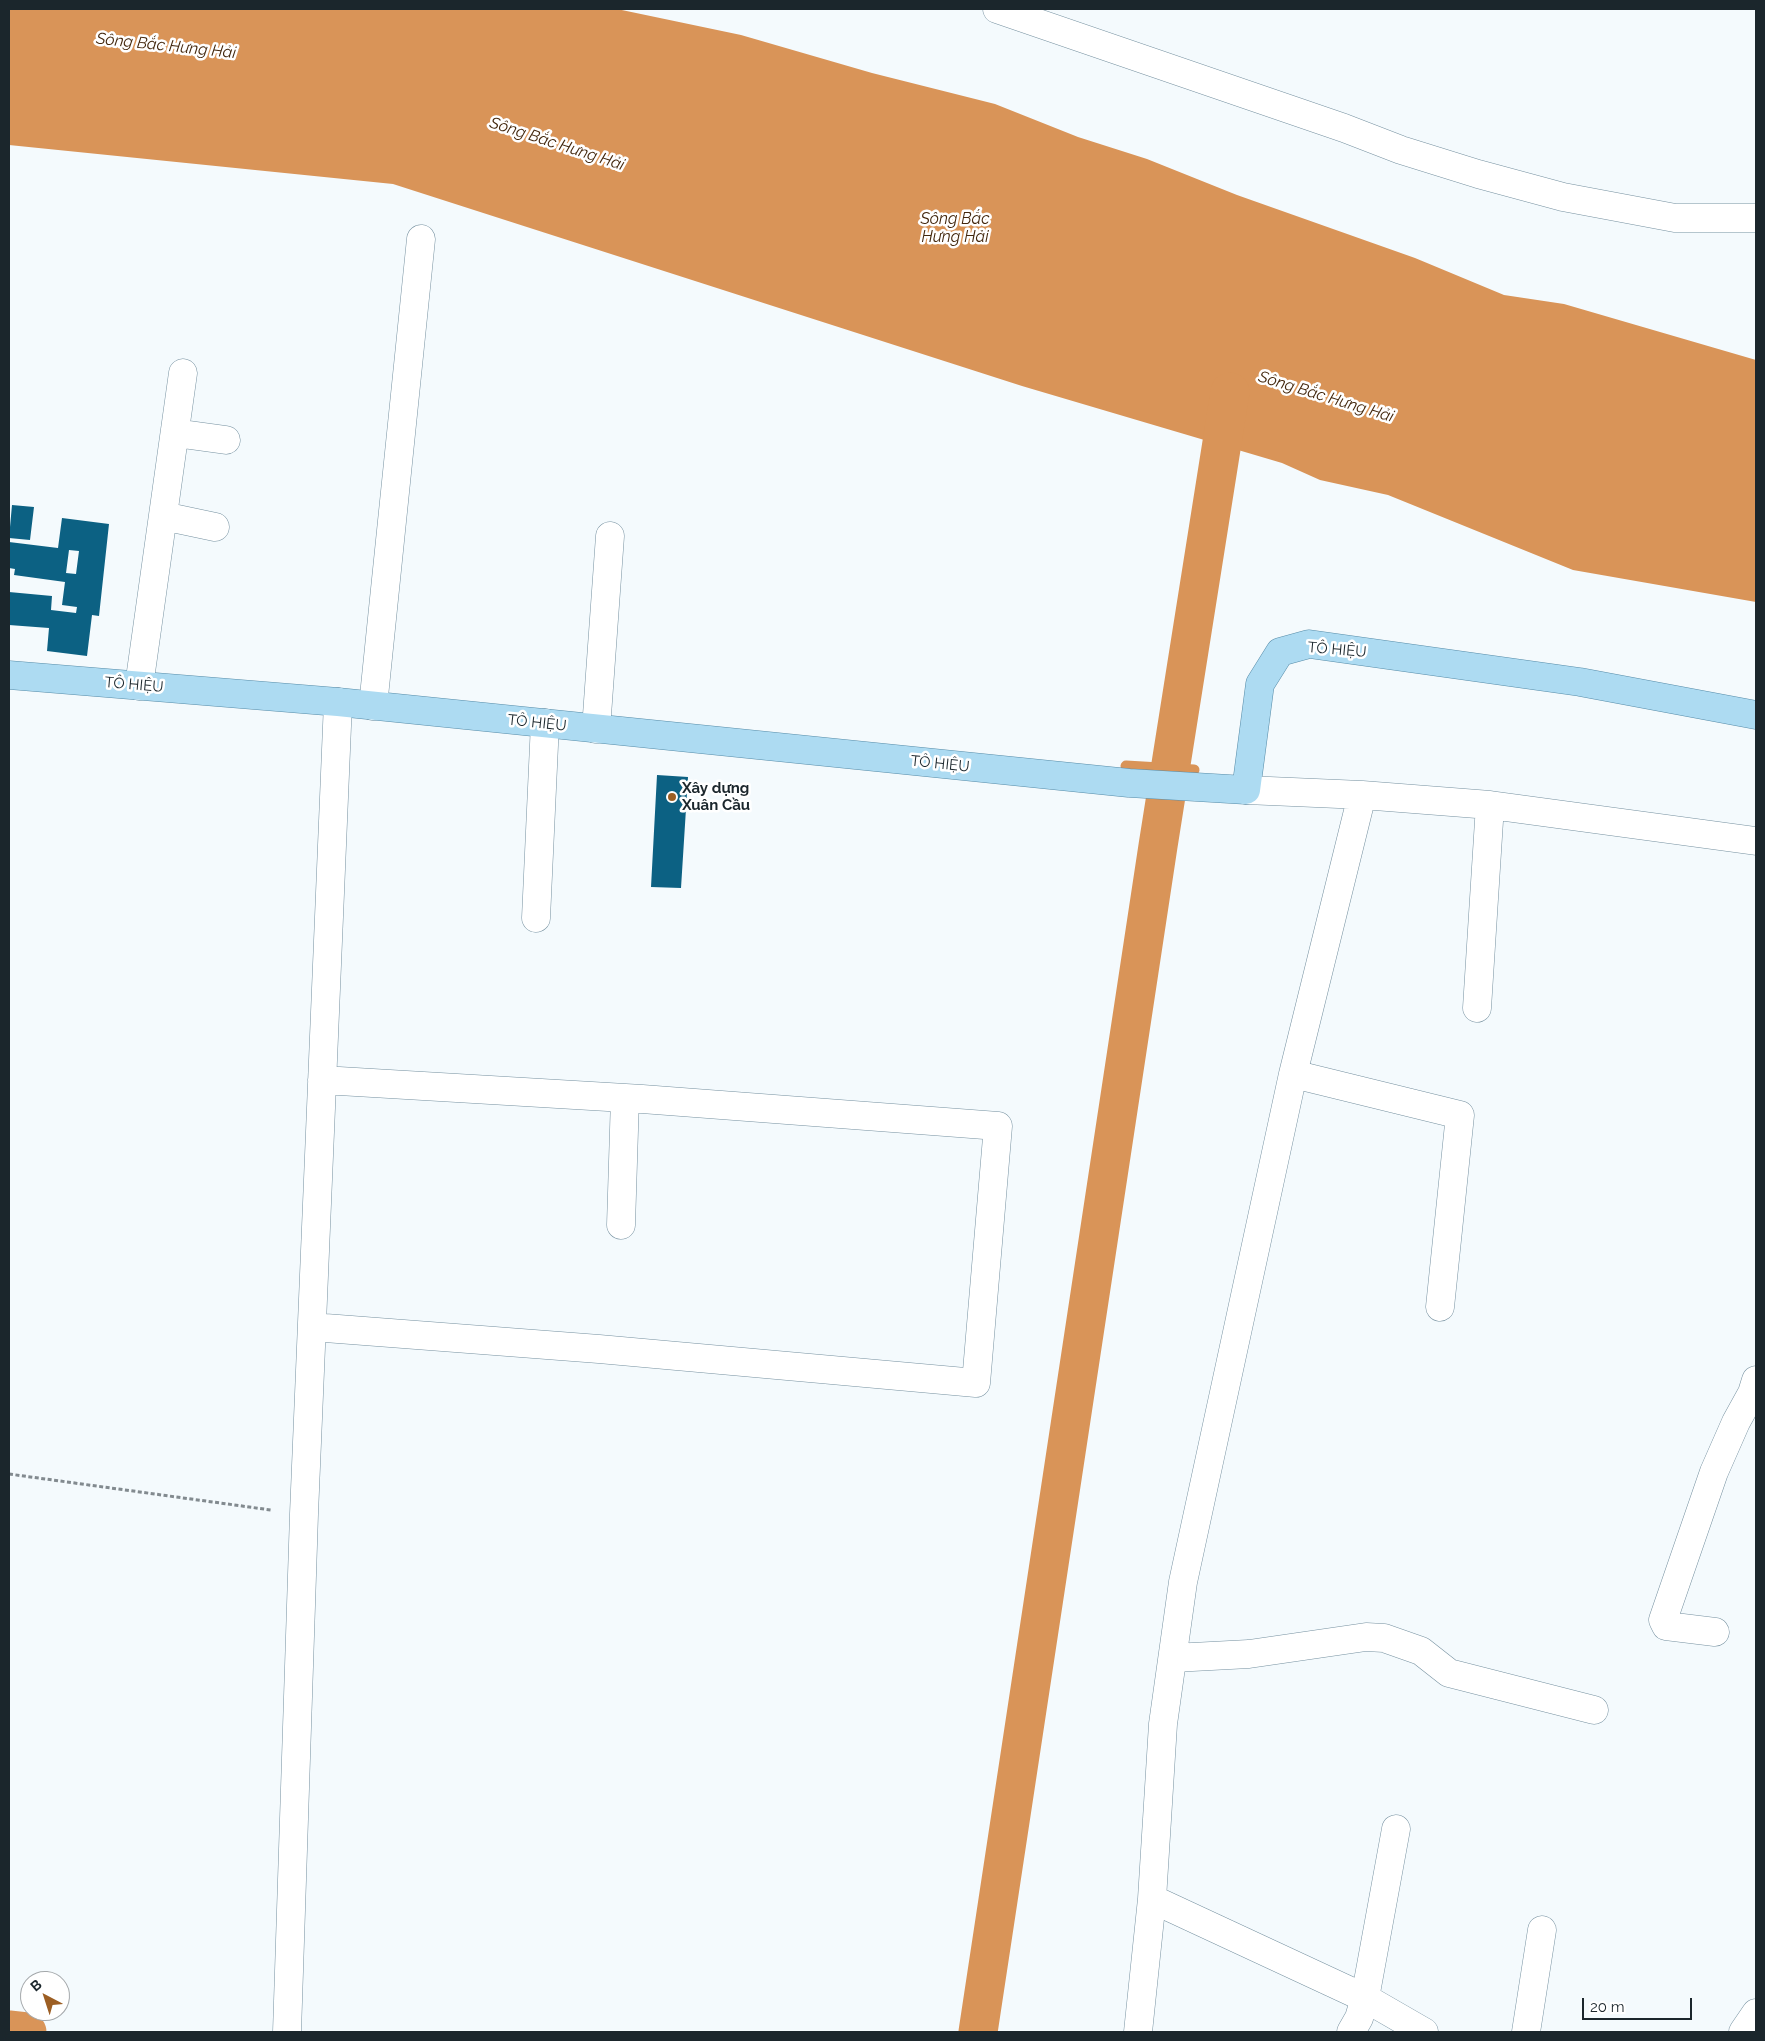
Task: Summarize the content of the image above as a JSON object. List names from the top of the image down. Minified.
{"streets":{"main road":["TÔ HIỆU"]},"water":["Sông Bắc Hưng Hải"],"places":["Xây dựng Xuân Cầu"],"scale_bar":"20 m","north":"top left"}
